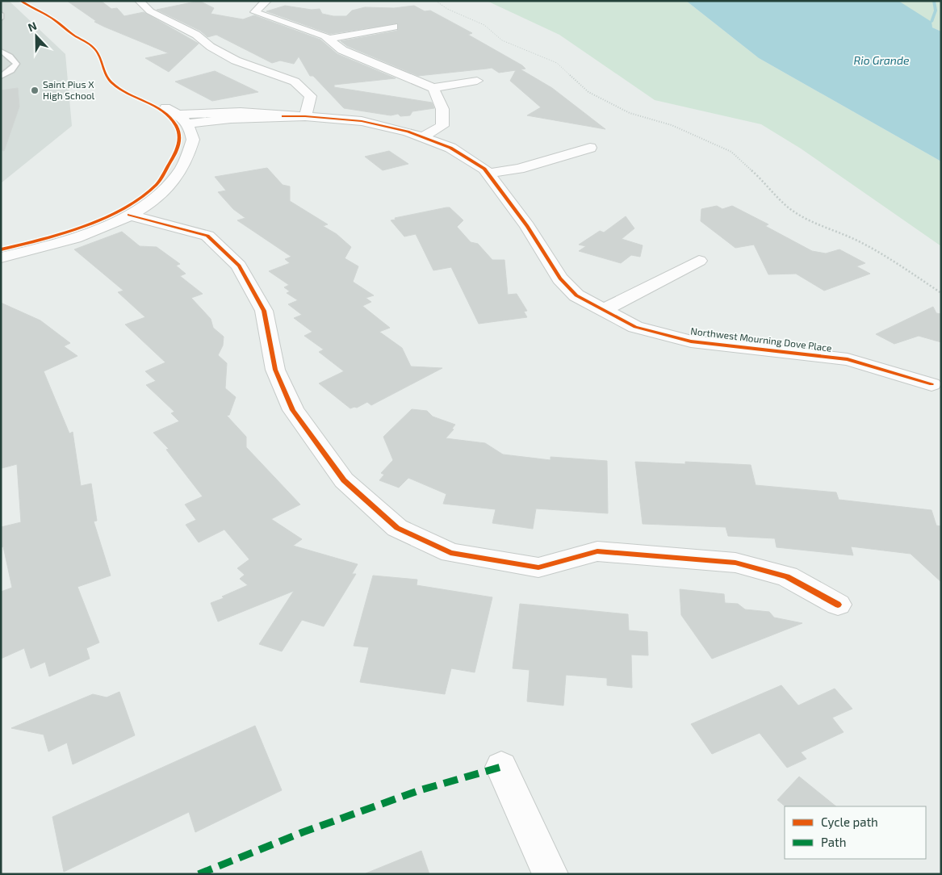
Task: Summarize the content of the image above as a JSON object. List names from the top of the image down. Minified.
{"streets":{"street":["Northwest Mourning Dove Place"]},"water":["Rio Grande"],"places":["Saint Pius X High School"],"legend":["Cycle path","Path"],"north":"top"}
